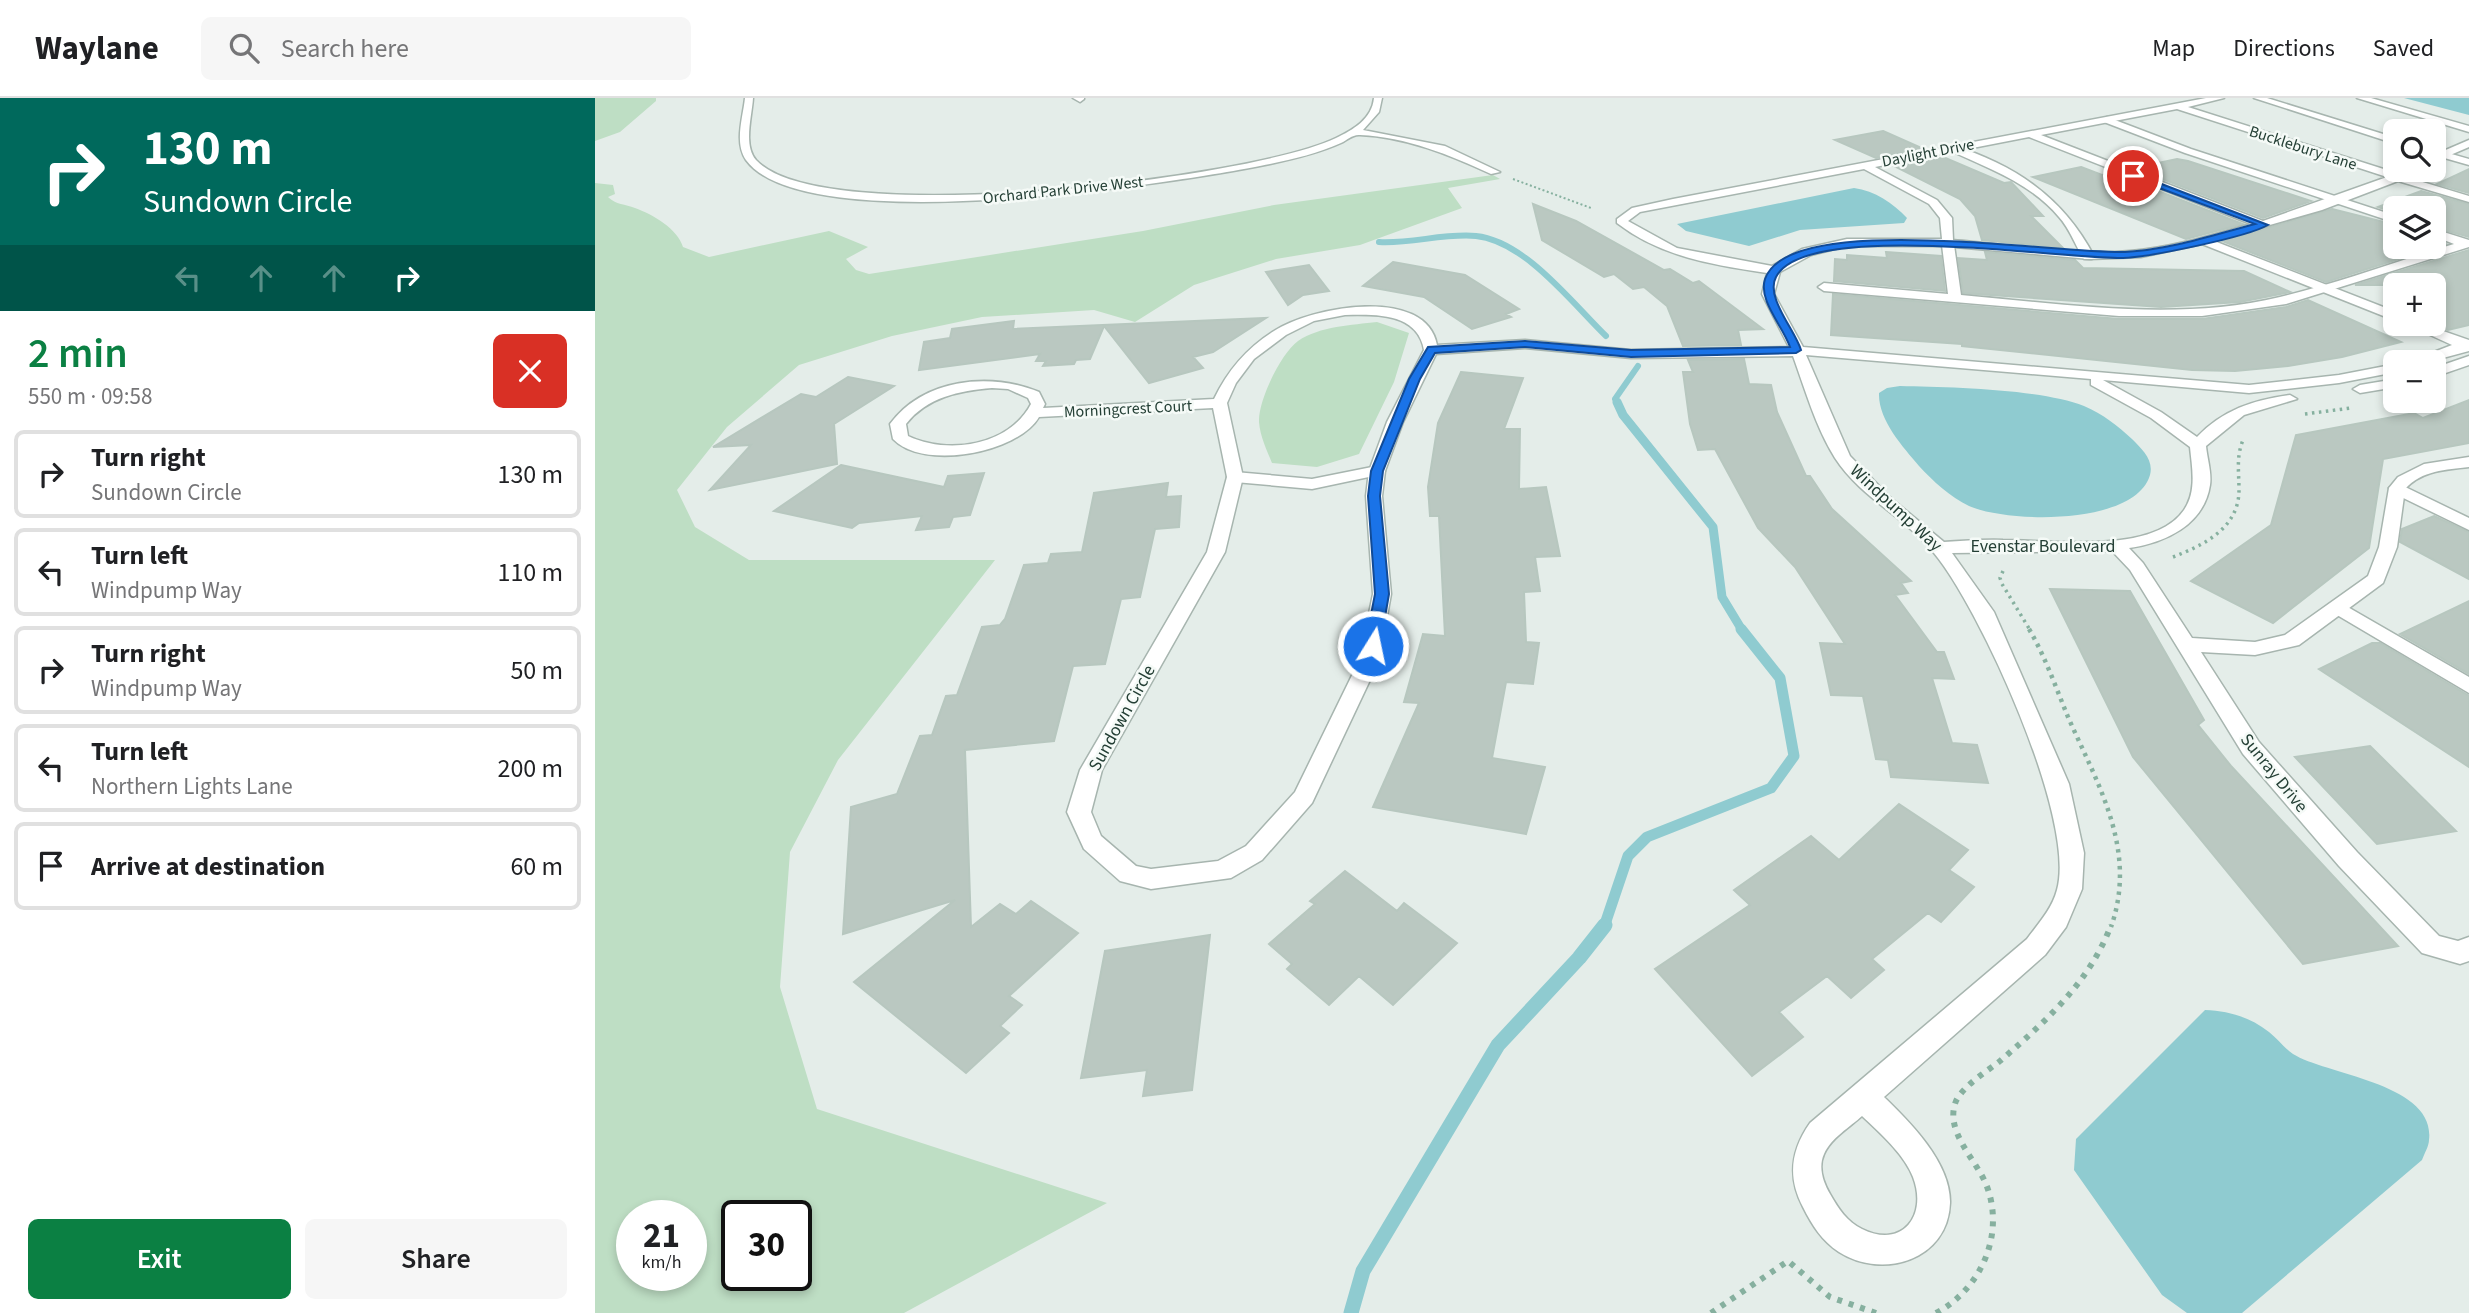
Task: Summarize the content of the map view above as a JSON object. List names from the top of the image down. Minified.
{"streets":{"street":["Bucklebury Lane","Daylight Drive","Orchard Park Drive West","Morningcrest Court","Windpump Way","Evenstar Boulevard","Sundown Circle","Sunray Drive"]},"crossings":[["Bucklebury Lane","Daylight Drive"],["Morningcrest Court","Sundown Circle"],["Windpump Way","Evenstar Boulevard"],["Evenstar Boulevard","Sunray Drive"]],"page":{"header":"Waylane","search":"Search here","nav":["Map","Directions","Saved"],"turn":["130 m","Sundown Circle"],"map_buttons":["+","−"],"heading":["2 min","550 m · 09:58"],"list":[{"name":"Turn right","note":"Sundown Circle","value":"130 m"},{"name":"Turn left","note":"Windpump Way","value":"110 m"},{"name":"Turn right","note":"Windpump Way","value":"50 m"},{"name":"Turn left","note":"Northern Lights Lane","value":"200 m"},{"name":"Arrive at destination","value":"60 m"}],"speed":"21 km/h","limit":"30","buttons":["Exit","Share"]}}
